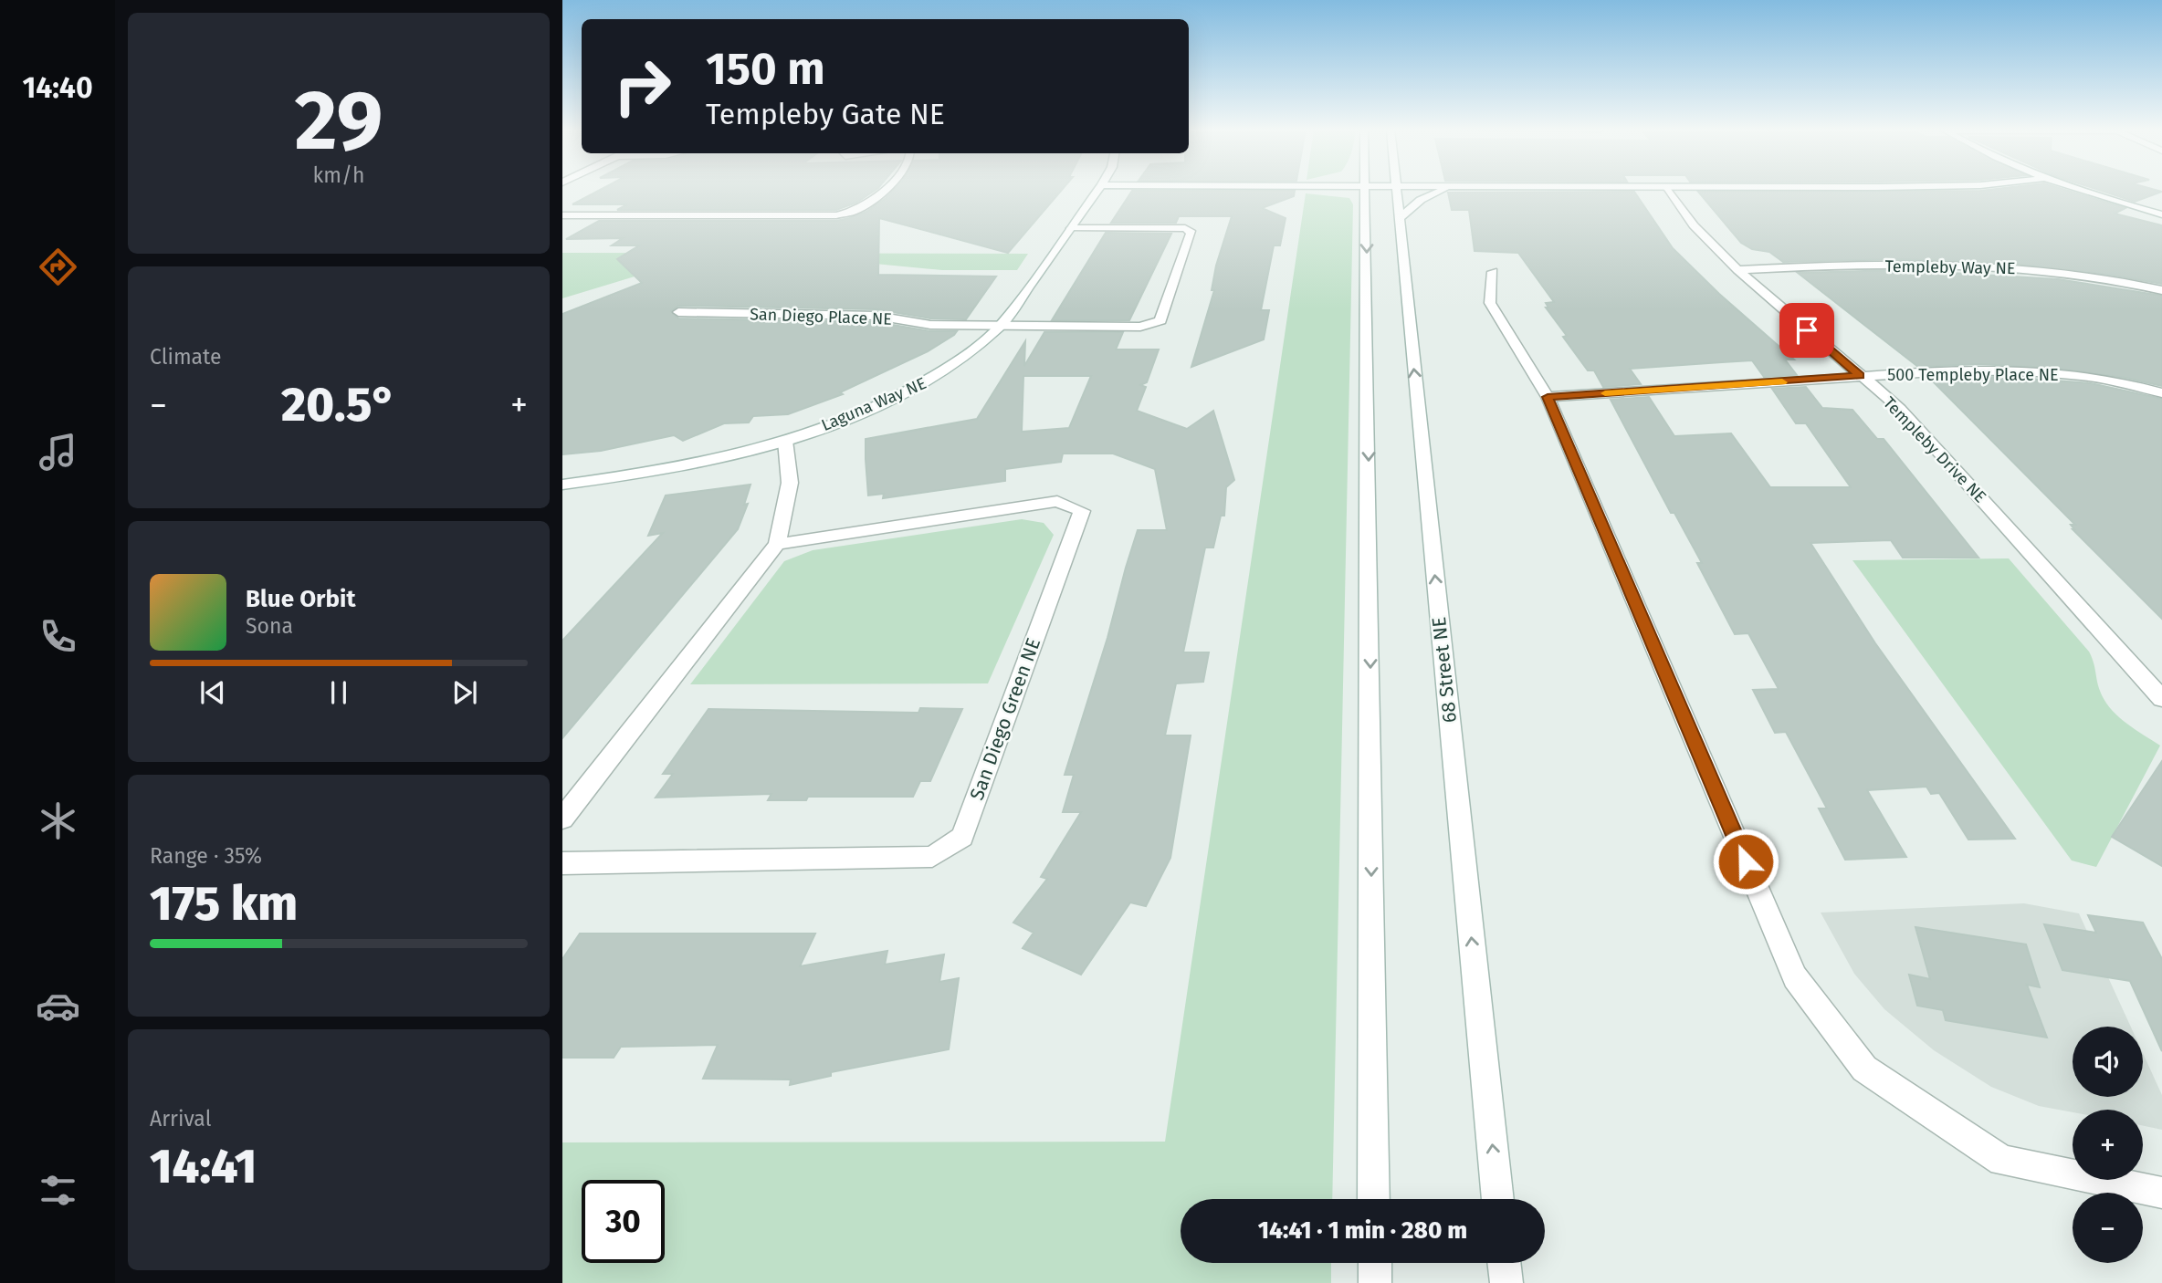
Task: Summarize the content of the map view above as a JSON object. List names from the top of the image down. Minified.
{"streets":{"street":["Templeby Way NE","San Diego Place NE","500 Templeby Place NE","Laguna Way NE","Templeby Drive NE","68 Street NE","San Diego Green NE"]},"crossings":[["Templeby Way NE","Templeby Drive NE"],["San Diego Place NE","Laguna Way NE"],["500 Templeby Place NE","Templeby Drive NE"]],"page":{"tabs":"14:40","tile":[["29","km/h"],"Climate",["Range · 35%","175 km"],["Arrival","14:41"]],"turn":["150 m","Templeby Gate NE"],"heat":["−","20.5°","+"],"song":["Blue Orbit","Sona"],"map_buttons":["+","−"],"limit":"30","trip":"14:41 · 1 min · 280 m"}}
